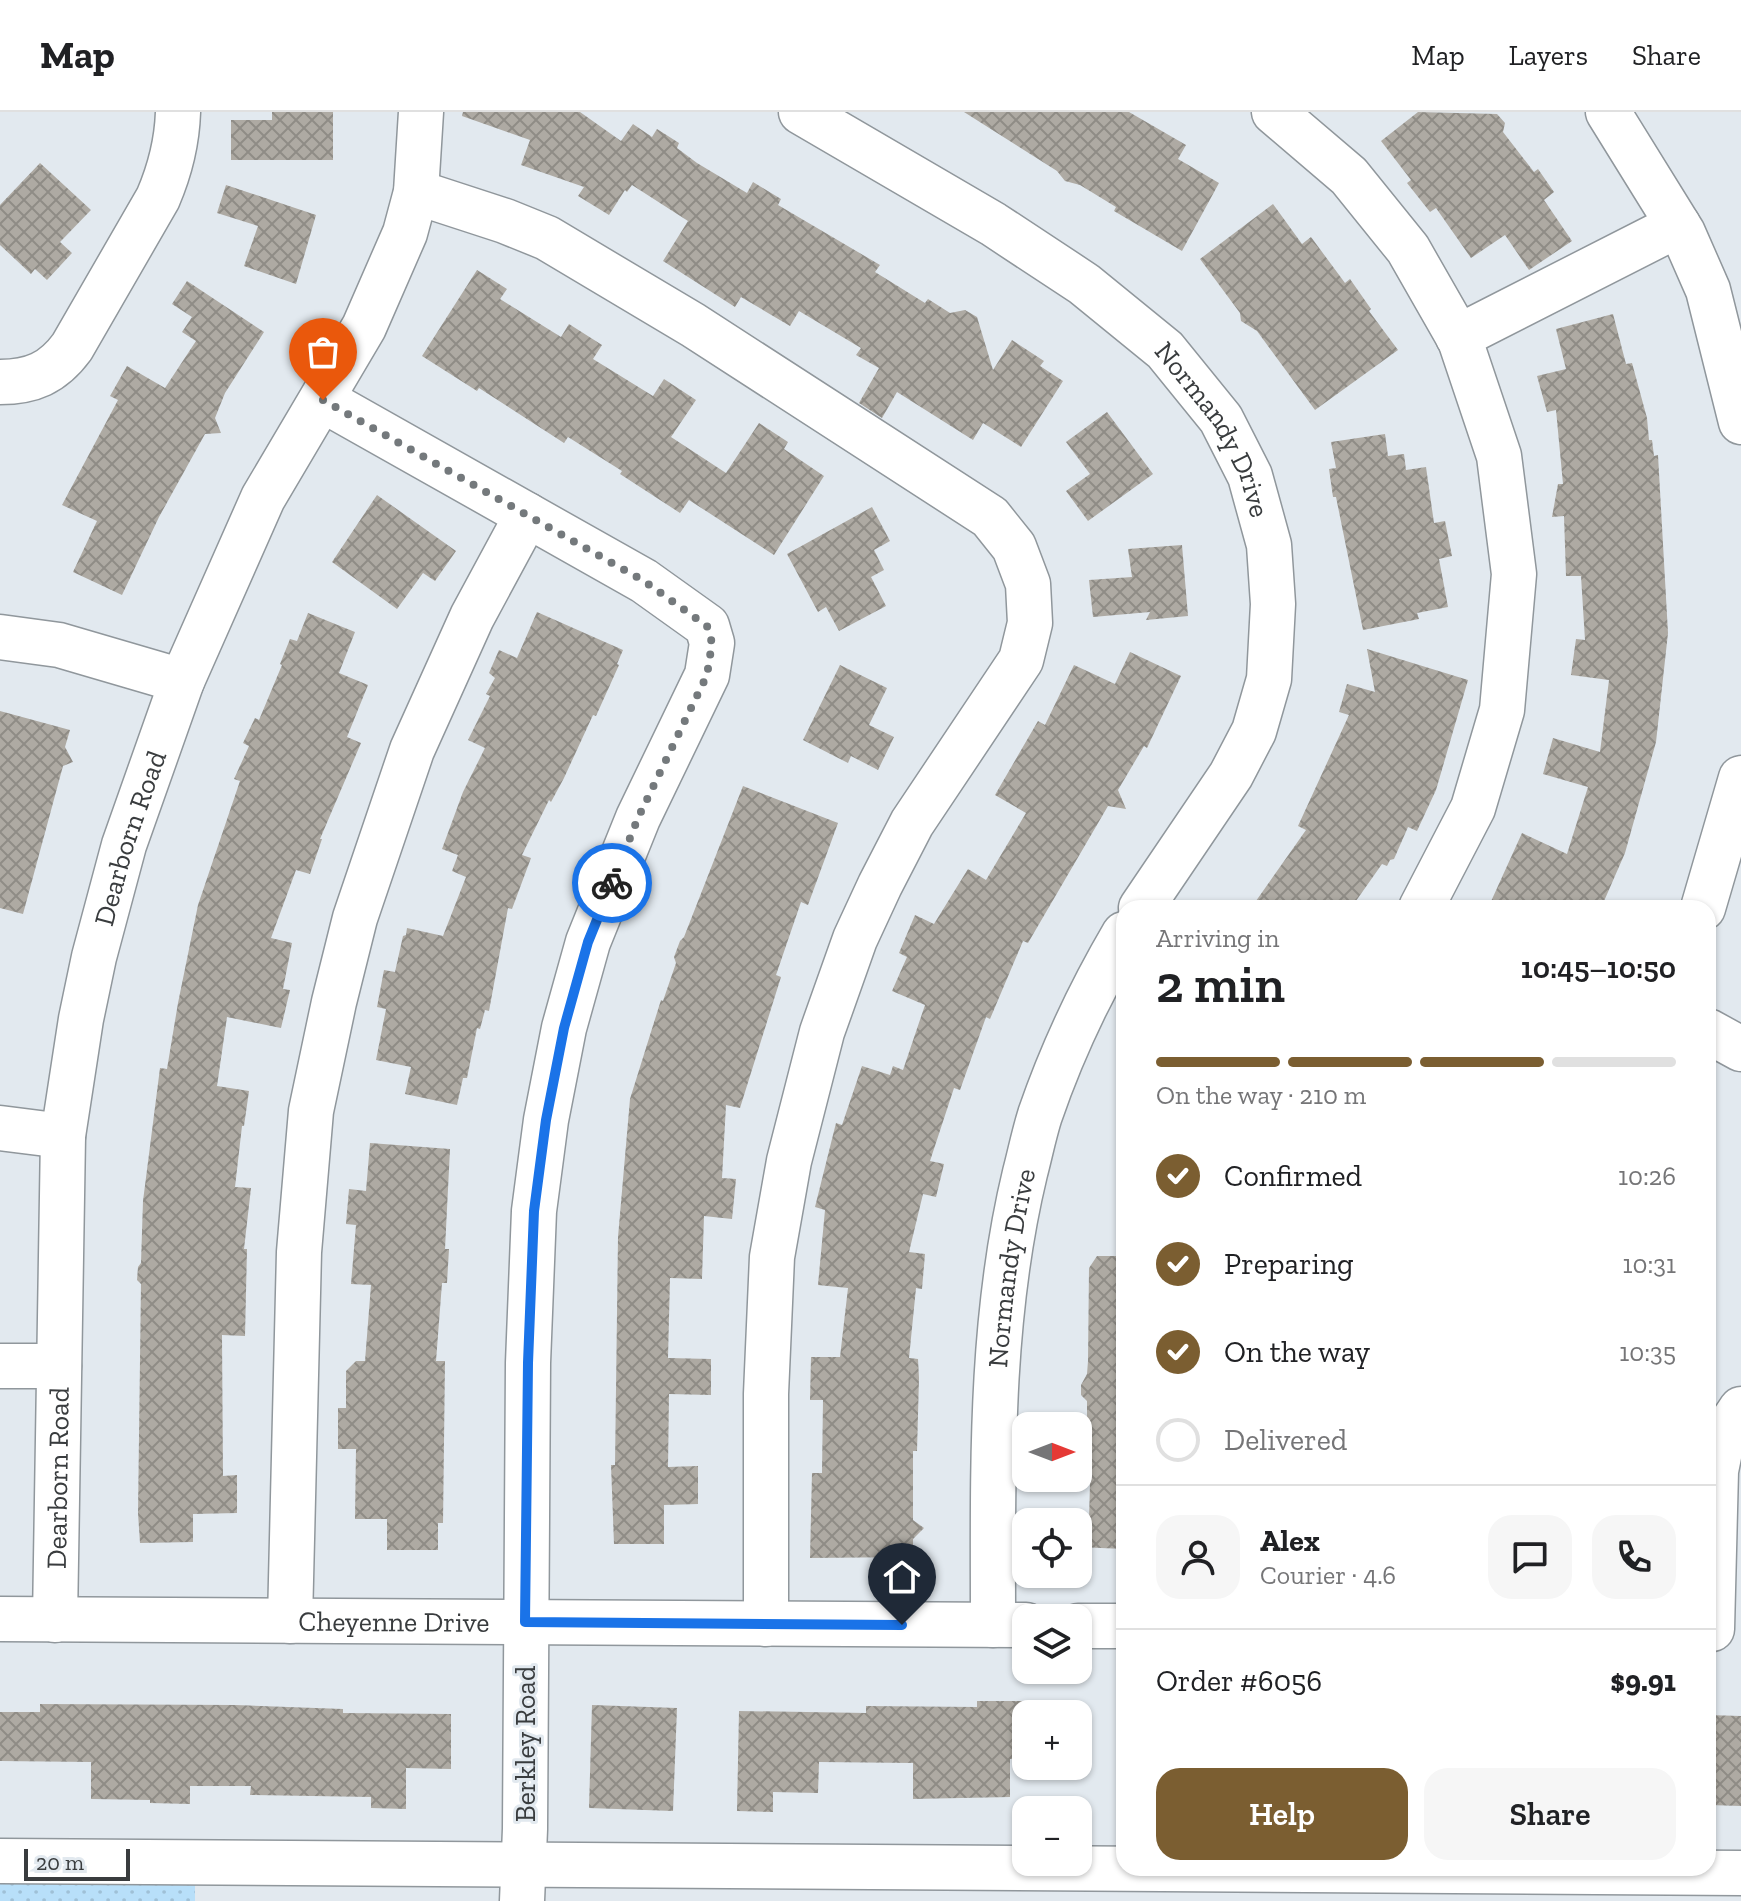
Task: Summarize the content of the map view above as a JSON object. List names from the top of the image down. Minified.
{"streets":{"street":["Normandy Drive","Dearborn Road","Cheyenne Drive","Berkley Road"]},"crossings":[["Normandy Drive","Cheyenne Drive"],["Dearborn Road","Cheyenne Drive"],["Dearborn Road","Berkley Road"],["Cheyenne Drive","Berkley Road"]],"scale_bar":"20 m","north":"right","page":{"header":"Map","nav":["Map","Layers","Share"],"heading":["2 min","Arriving in","10:45–10:50"],"panel":["Alex","Courier · 4.6","Order #6056","$9.91"],"bar":"On the way · 210 m","list":[["Confirmed","10:26"],["Preparing","10:31"],["On the way","10:35"],"Delivered"],"map_buttons":["+","−"],"buttons":["Help","Share"],"scale":"20 m"}}
